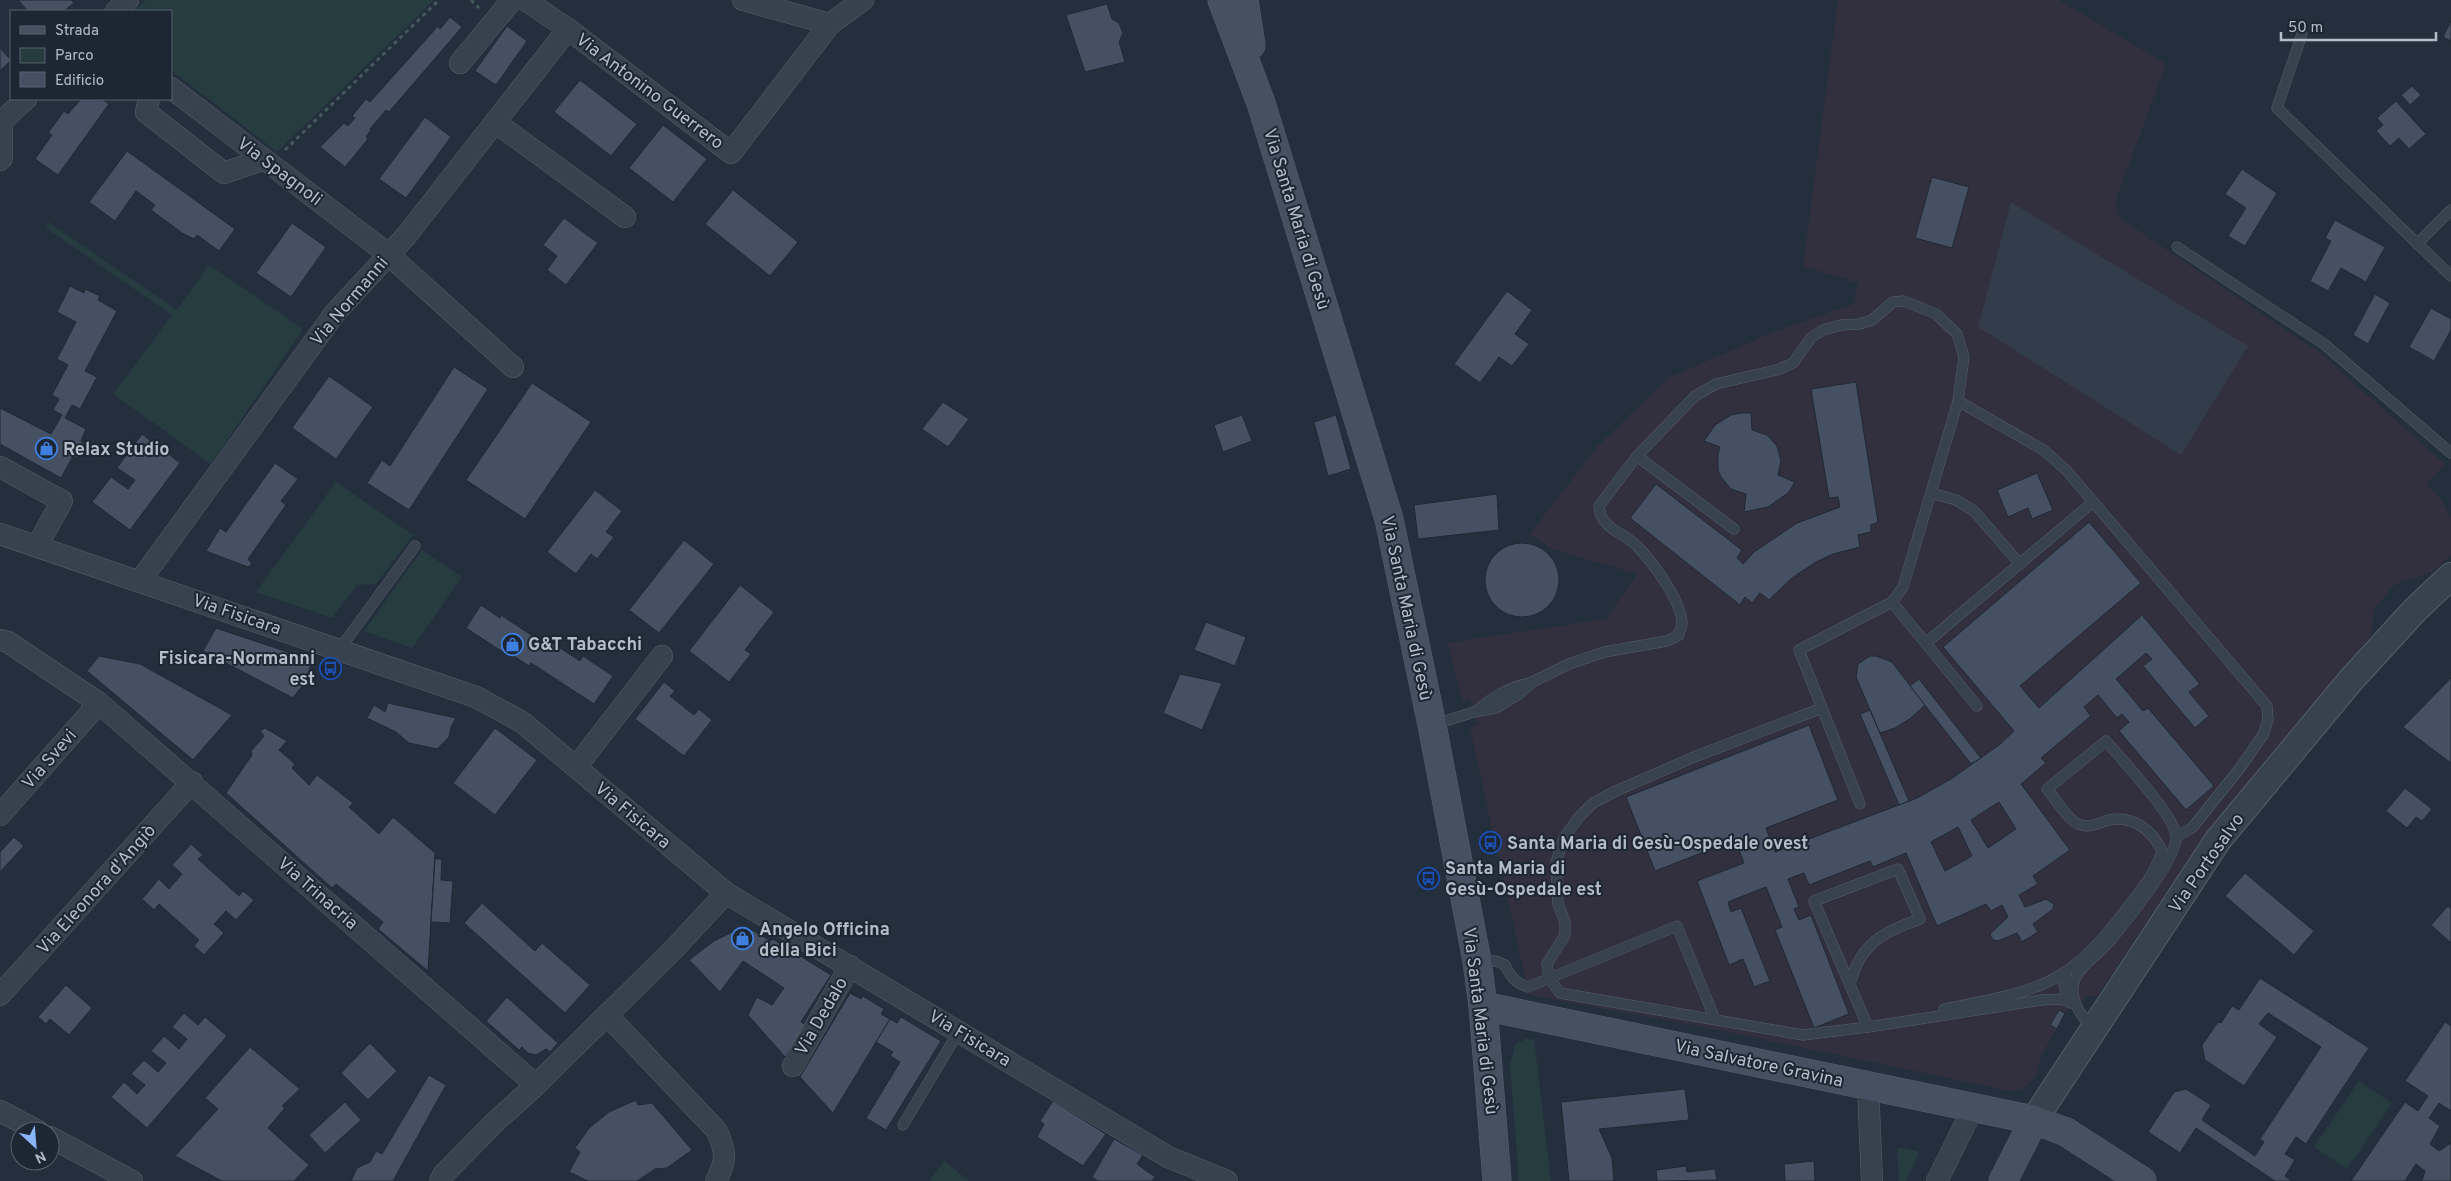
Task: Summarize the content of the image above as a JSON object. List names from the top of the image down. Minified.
{"streets":{"main road":["Via Santa Maria di Gesù","Via Portosalvo","Via Salvatore Gravina"],"street":["Via Antonino Guerrero","Via Spagnoli","Via Normanni","Via Fisicara","Via Svevi","Via Eleonora d'Angiò","Via Trinacria","Via Dedalo"]},"crossings":[["Via Antonino Guerrero","Via Normanni"],["Via Spagnoli","Via Normanni"],["Via Santa Maria di Gesù","Via Salvatore Gravina"],["Via Normanni","Via Fisicara"],["Via Fisicara","Via Dedalo"],["Via Svevi","Via Trinacria"],["Via Portosalvo","Via Salvatore Gravina"],["Via Eleonora d'Angiò","Via Trinacria"]],"places":{"shop":["Relax Studio","G&T Tabacchi","Angelo Officina della Bici"],"bus stop":["Fisicara-Normanni est","Santa Maria di Gesù-Ospedale ovest","Santa Maria di Gesù-Ospedale est"]},"legend":["Strada","Parco","Edificio"],"scale_bar":"50 m","north":"bottom right"}
